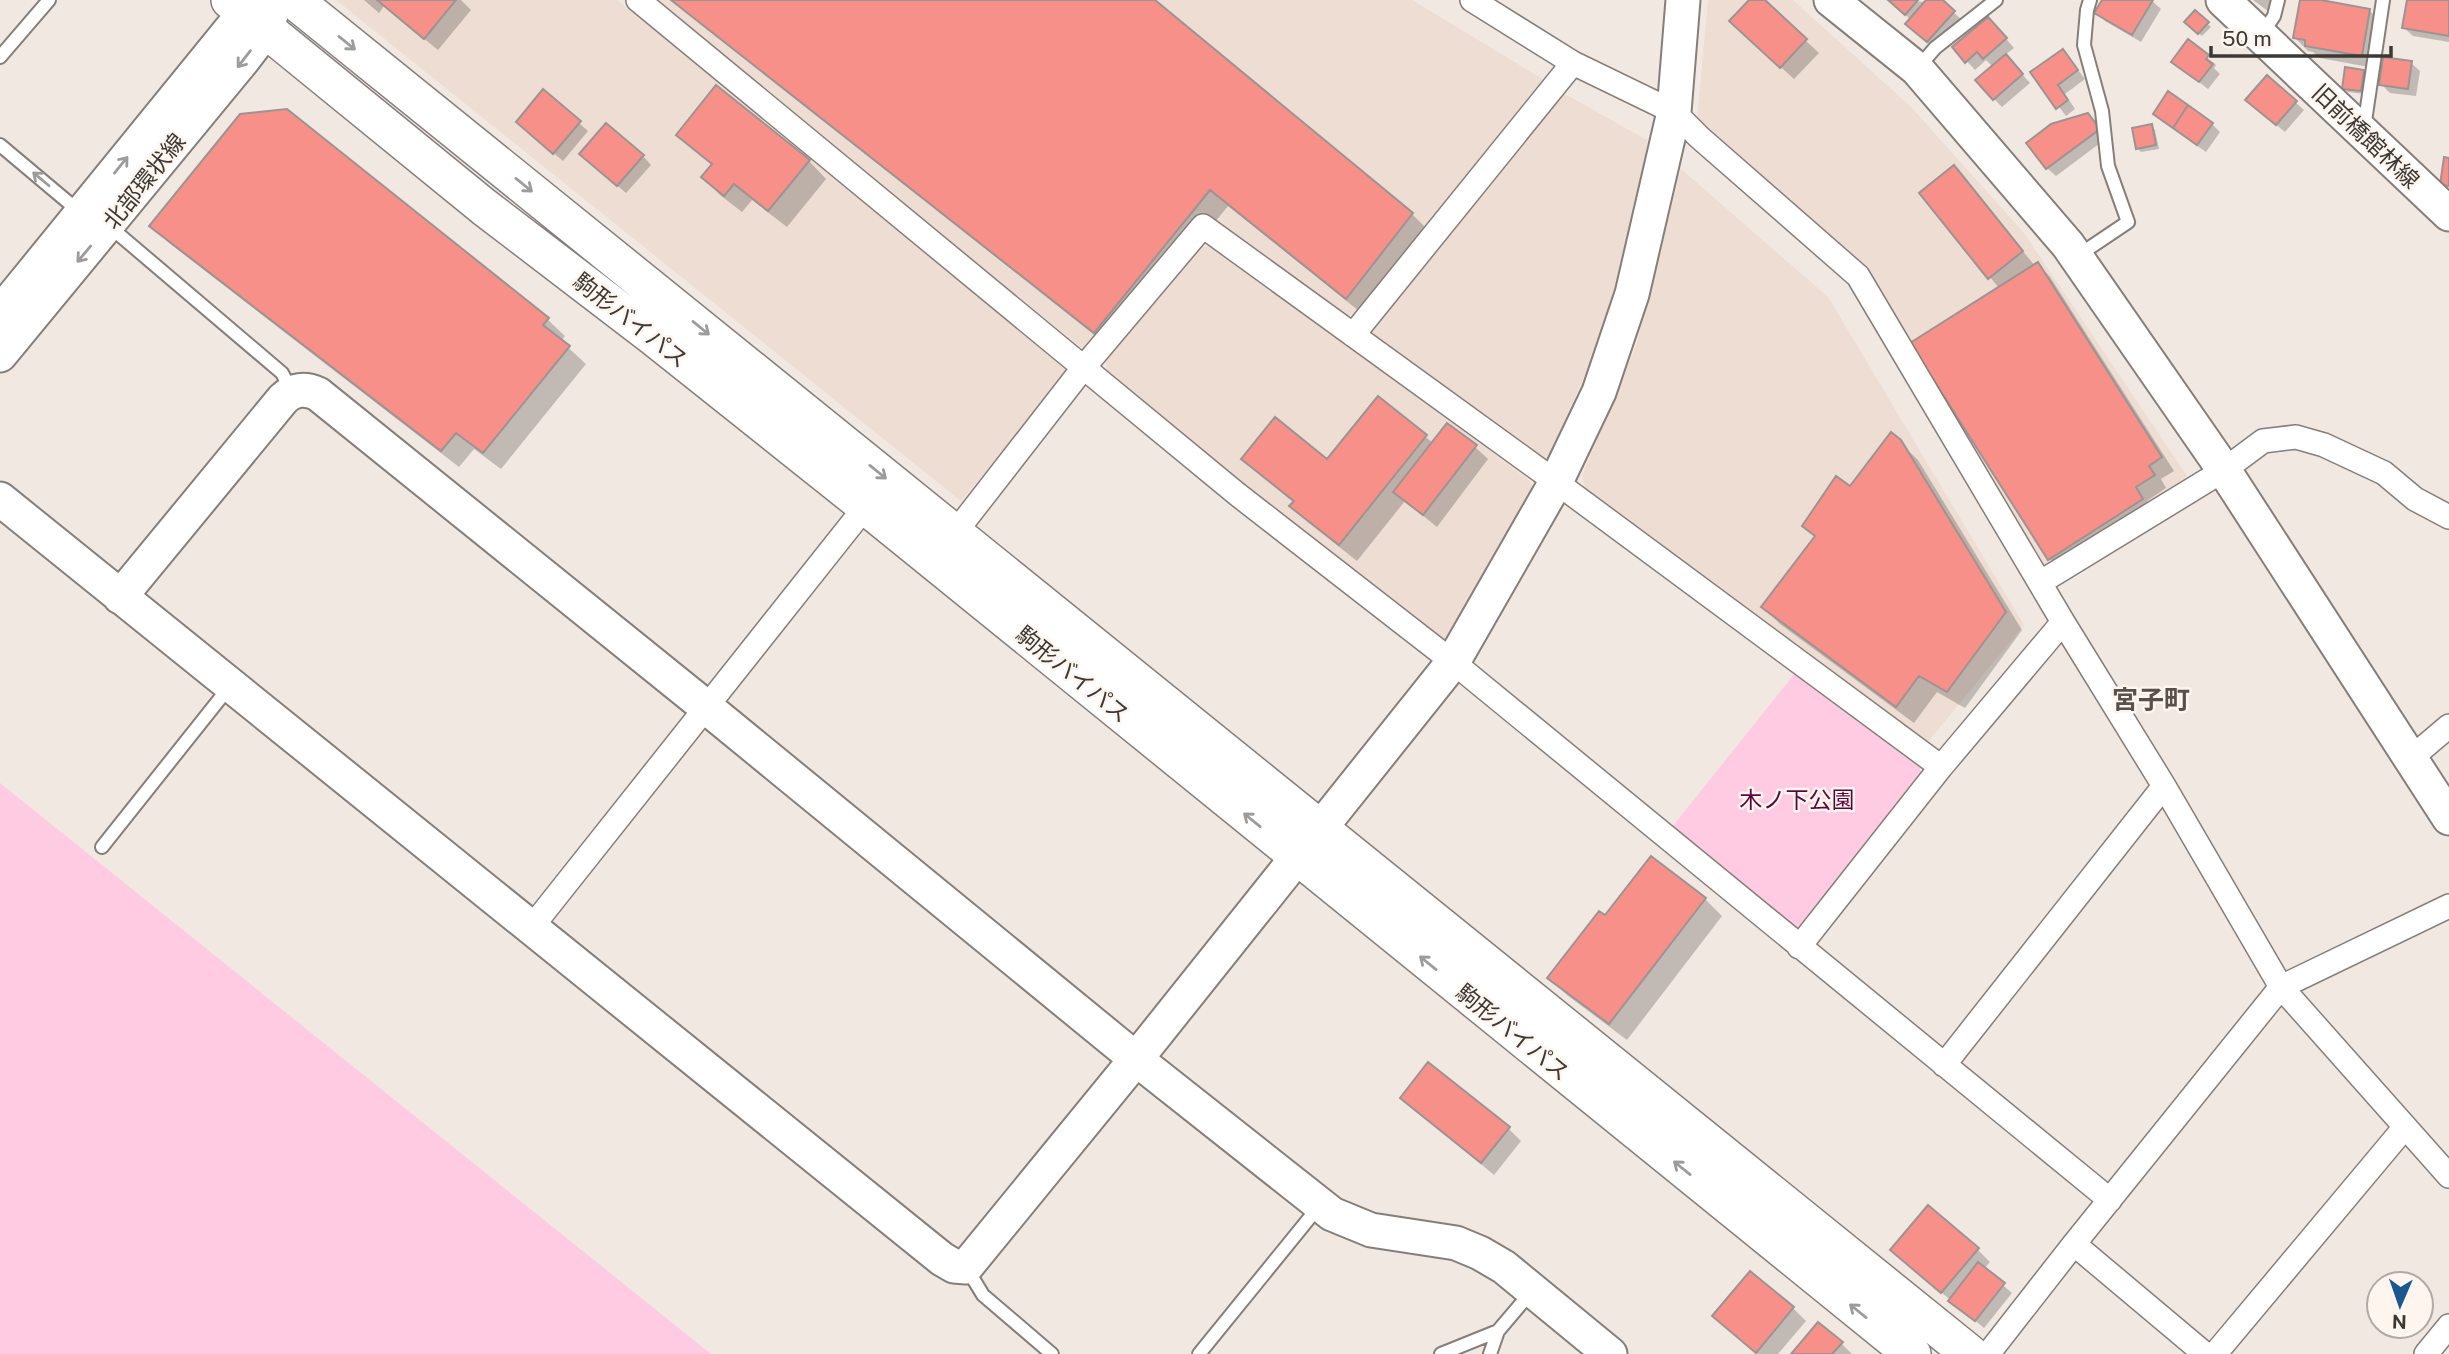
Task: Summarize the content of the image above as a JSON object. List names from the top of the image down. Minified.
{"streets":{"main road":["駒形バイパス"],"street":["旧前橋館林線","北部環状線"]},"crossings":[["北部環状線","駒形バイパス"]],"districts":["宮子町"],"parks":["木ノ下公園"],"scale_bar":"50 m","north":"bottom"}
